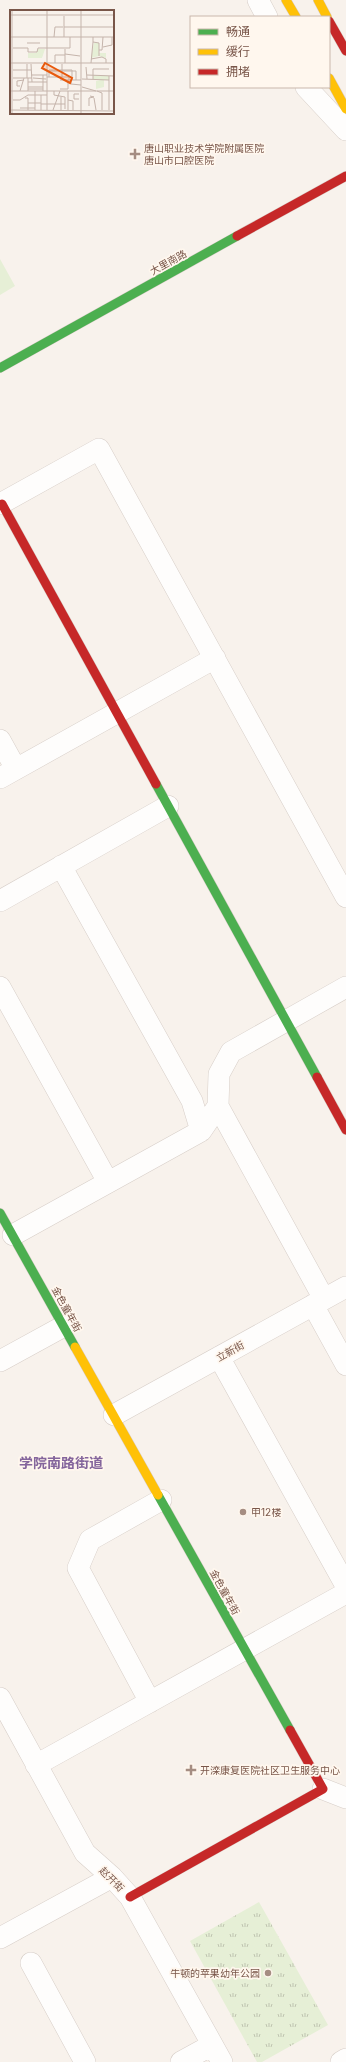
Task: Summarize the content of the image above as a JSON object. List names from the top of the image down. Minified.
{"streets":{"street":["大里南路","金色童年街","立新街","赵开街"]},"crossings":[["金色童年街","立新街"]],"districts":["学院南路街道"],"places":{"health":["唐山职业技术学院附属医院 唐山市口腔医院","开滦康复医院社区卫生服务中心"],"other":["甲12楼","牛顿的苹果幼年公园"]},"legend":["畅通","缓行","拥堵"]}
